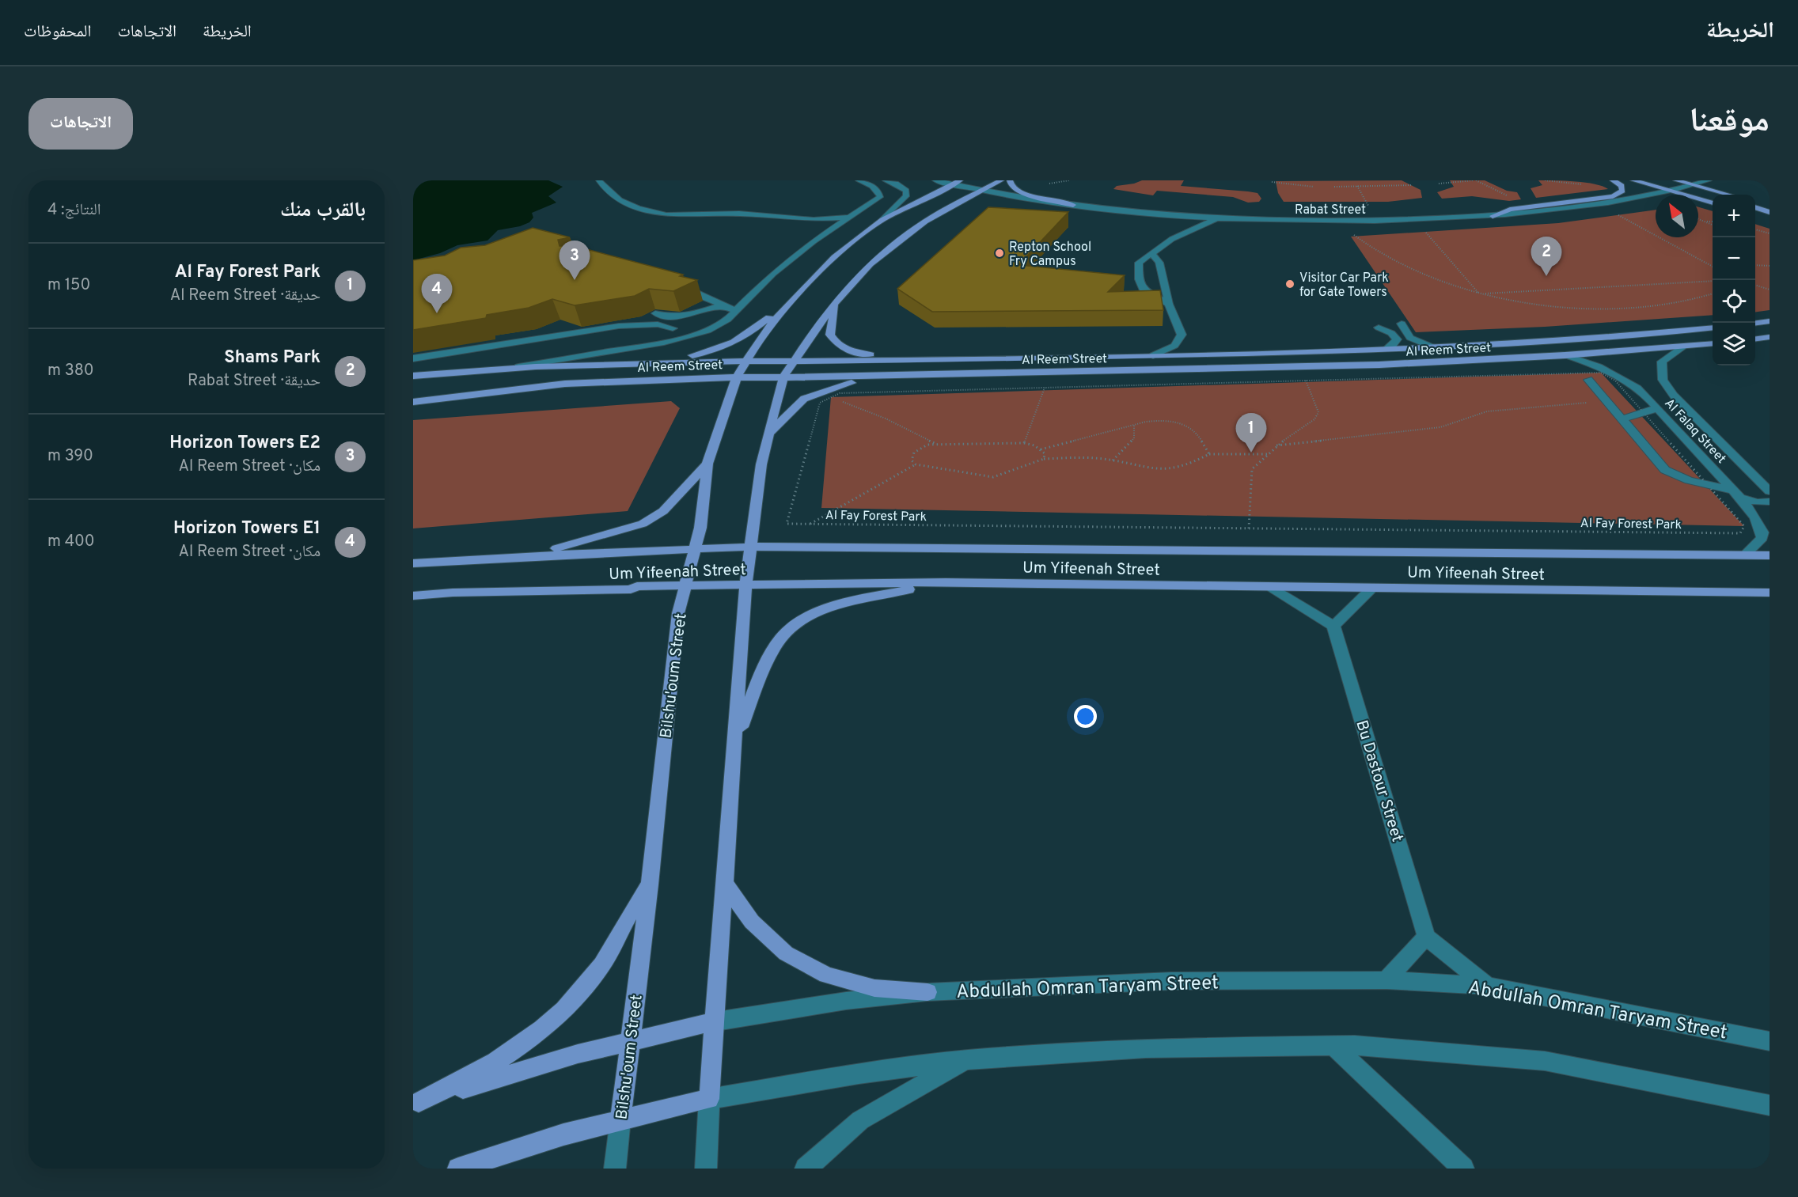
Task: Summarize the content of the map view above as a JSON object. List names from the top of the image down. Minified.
{"streets":{"main road":["Al Reem Street","Um Yifeenah Street","Bilshu'oum Street","Abdullah Omran Taryam Street"],"street":["Rabat Street","Al Falaq Street","Bu Dastour Street"],"path":["Al Fay Forest Park"]},"crossings":[["Rabat Street","Bilshu'oum Street"],["Al Reem Street","Al Falaq Street"],["Al Reem Street","Bilshu'oum Street"],["Al Falaq Street","Um Yifeenah Street"],["Um Yifeenah Street","Bilshu'oum Street"],["Bilshu'oum Street","Abdullah Omran Taryam Street"]],"places":["Repton School Fry Campus","Visitor Car Park for Gate Towers"],"north":"top left","page":{"header":"الخريطة","nav":["الخريطة","الاتجاهات","المحفوظات"],"title":"موقعنا","buttons":"الاتجاهات","heading":["بالقرب منك","النتائج: 4"],"map_buttons":["+","−"],"pins":["2","3","4","1"],"list":[{"mark":"1","name":"Al Fay Forest Park","note":"حديقة · Al Reem Street","value":"150 m"},{"mark":"2","name":"Shams Park","note":"حديقة · Rabat Street","value":"380 m"},{"mark":"3","name":"Horizon Towers E2","note":"مكان · Al Reem Street","value":"390 m"},{"mark":"4","name":"Horizon Towers E1","note":"مكان · Al Reem Street","value":"400 m"}]}}
